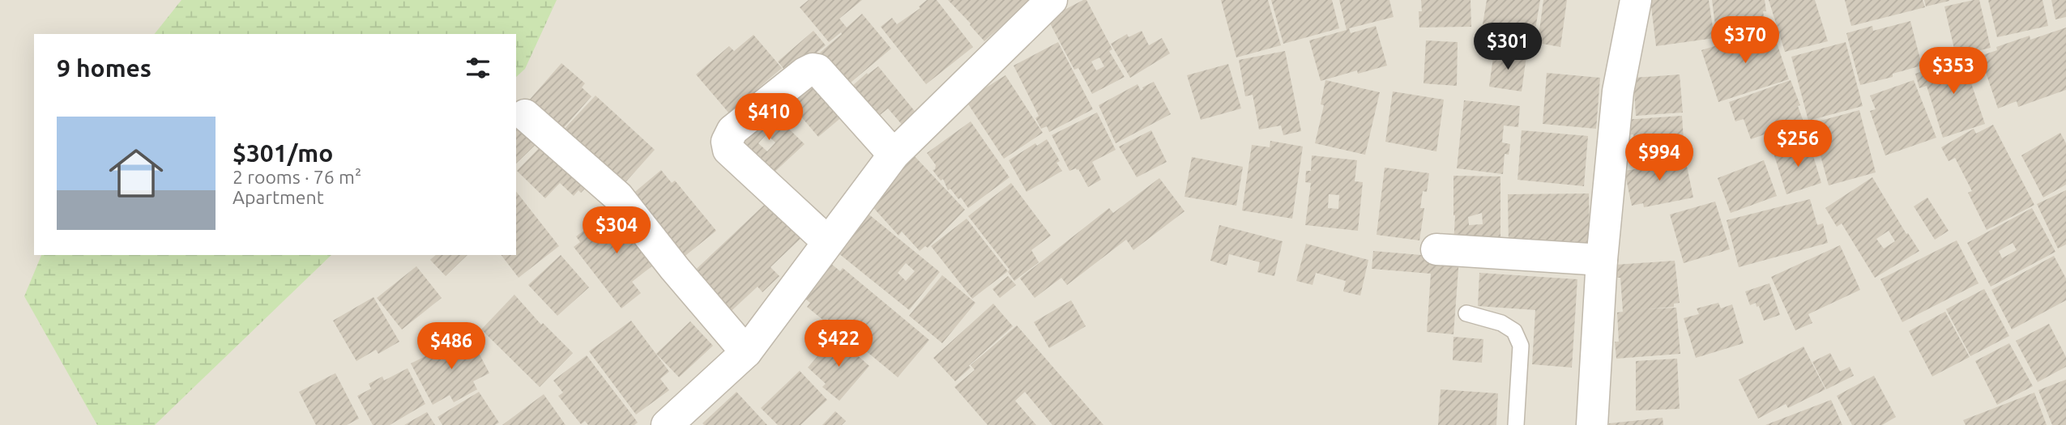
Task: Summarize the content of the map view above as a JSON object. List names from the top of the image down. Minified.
{"page":{"price":["$370","$301","$353","$410","$256","$994","$304","$422","$486"],"heading":"9 homes","list":[{"name":"$301/mo","note":"2 rooms · 76 m² · Apartment"}]}}
